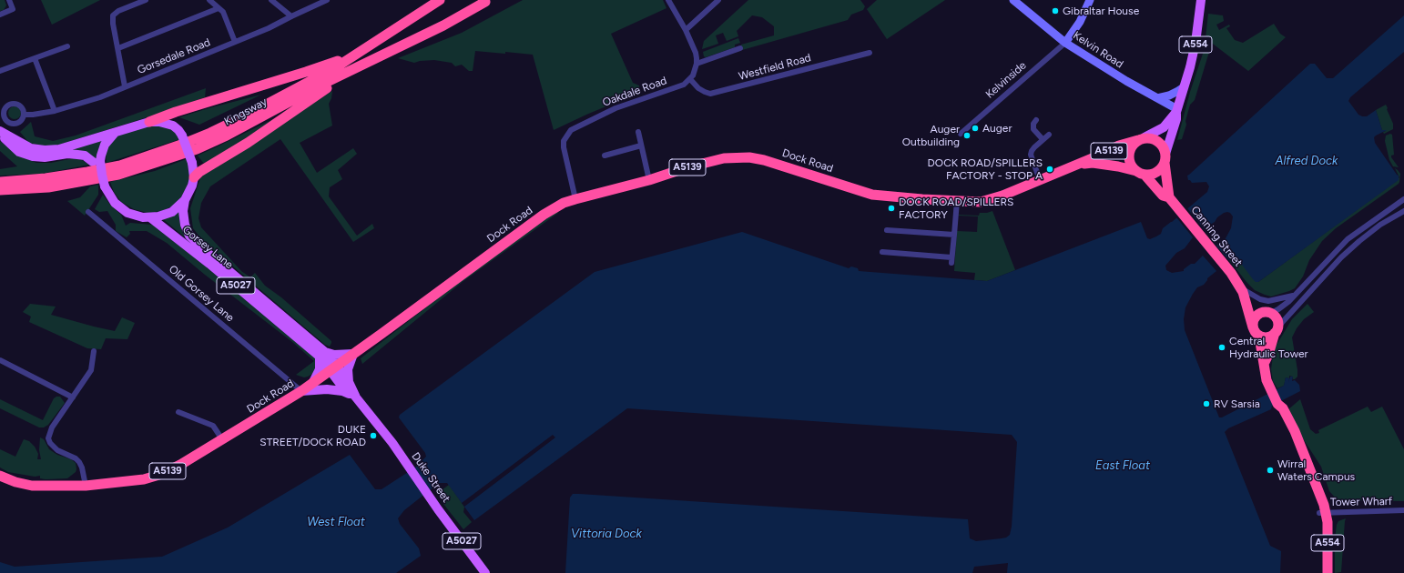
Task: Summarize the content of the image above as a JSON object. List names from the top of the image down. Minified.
{"streets":{"highway":["A554","Kingsway","A5139","Dock Road","Canning Street"],"main road":["Kelvin Road","Gorsey Lane","A5027","Duke Street"],"street":["Gorsedale Road","Westfield Road","Kelvinside","Oakdale Road","Old Gorsey Lane","Tower Wharf"]},"crossings":[["A554","Kelvin Road"],["A554","Dock Road"],["A554","Canning Street"],["A554","Tower Wharf"],["Kelvin Road","Kelvinside"],["Westfield Road","Oakdale Road"],["Oakdale Road","Dock Road"],["Dock Road","Canning Street"],["Dock Road","Gorsey Lane"],["Dock Road","Old Gorsey Lane"],["Dock Road","Duke Street"],["Gorsey Lane","Duke Street"]],"water":["Alfred Dock","East Float","West Float","Vittoria Dock"],"places":["Gibraltar House","Auger","Auger Outbuilding","DOCK ROAD/SPILLERS FACTORY - STOP A","DOCK ROAD/SPILLERS FACTORY","Central Hydraulic Tower","RV Sarsia","DUKE STREET/DOCK ROAD","Wirral Waters Campus"]}
